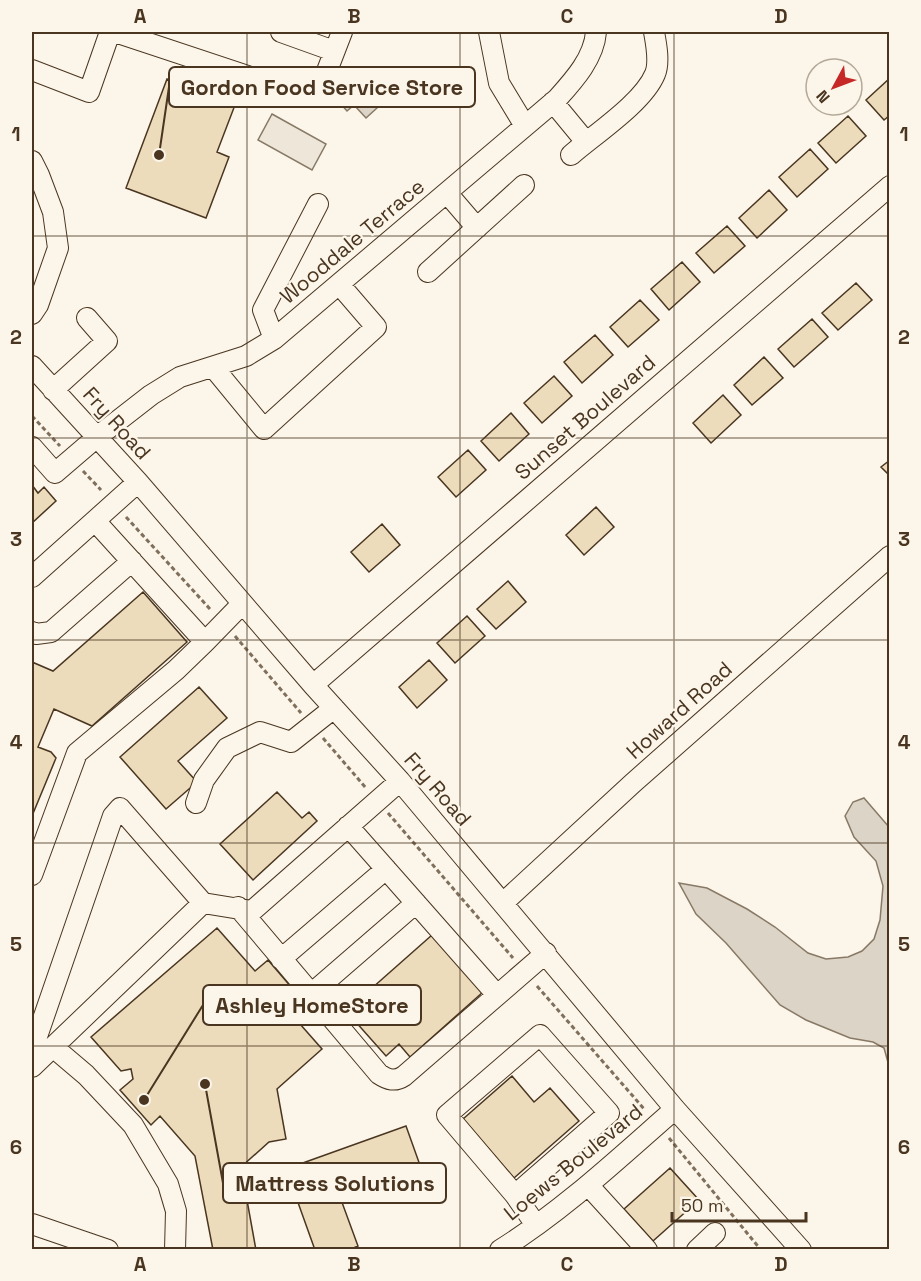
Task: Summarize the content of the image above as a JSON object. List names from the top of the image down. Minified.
{"streets":{"street":["Wooddale Terrace","Sunset Boulevard","Fry Road","Howard Road","Loews Boulevard"]},"crossings":[["Wooddale Terrace","Fry Road"],["Sunset Boulevard","Fry Road"],["Fry Road","Howard Road"],["Fry Road","Loews Boulevard"]],"places":["Gordon Food Service Store","Mattress Solutions","Ashley HomeStore"],"scale_bar":"50 m","north":"bottom left","grid":{"columns":["A","B","C","D"],"rows":["1","2","3","4","5","6"]}}
